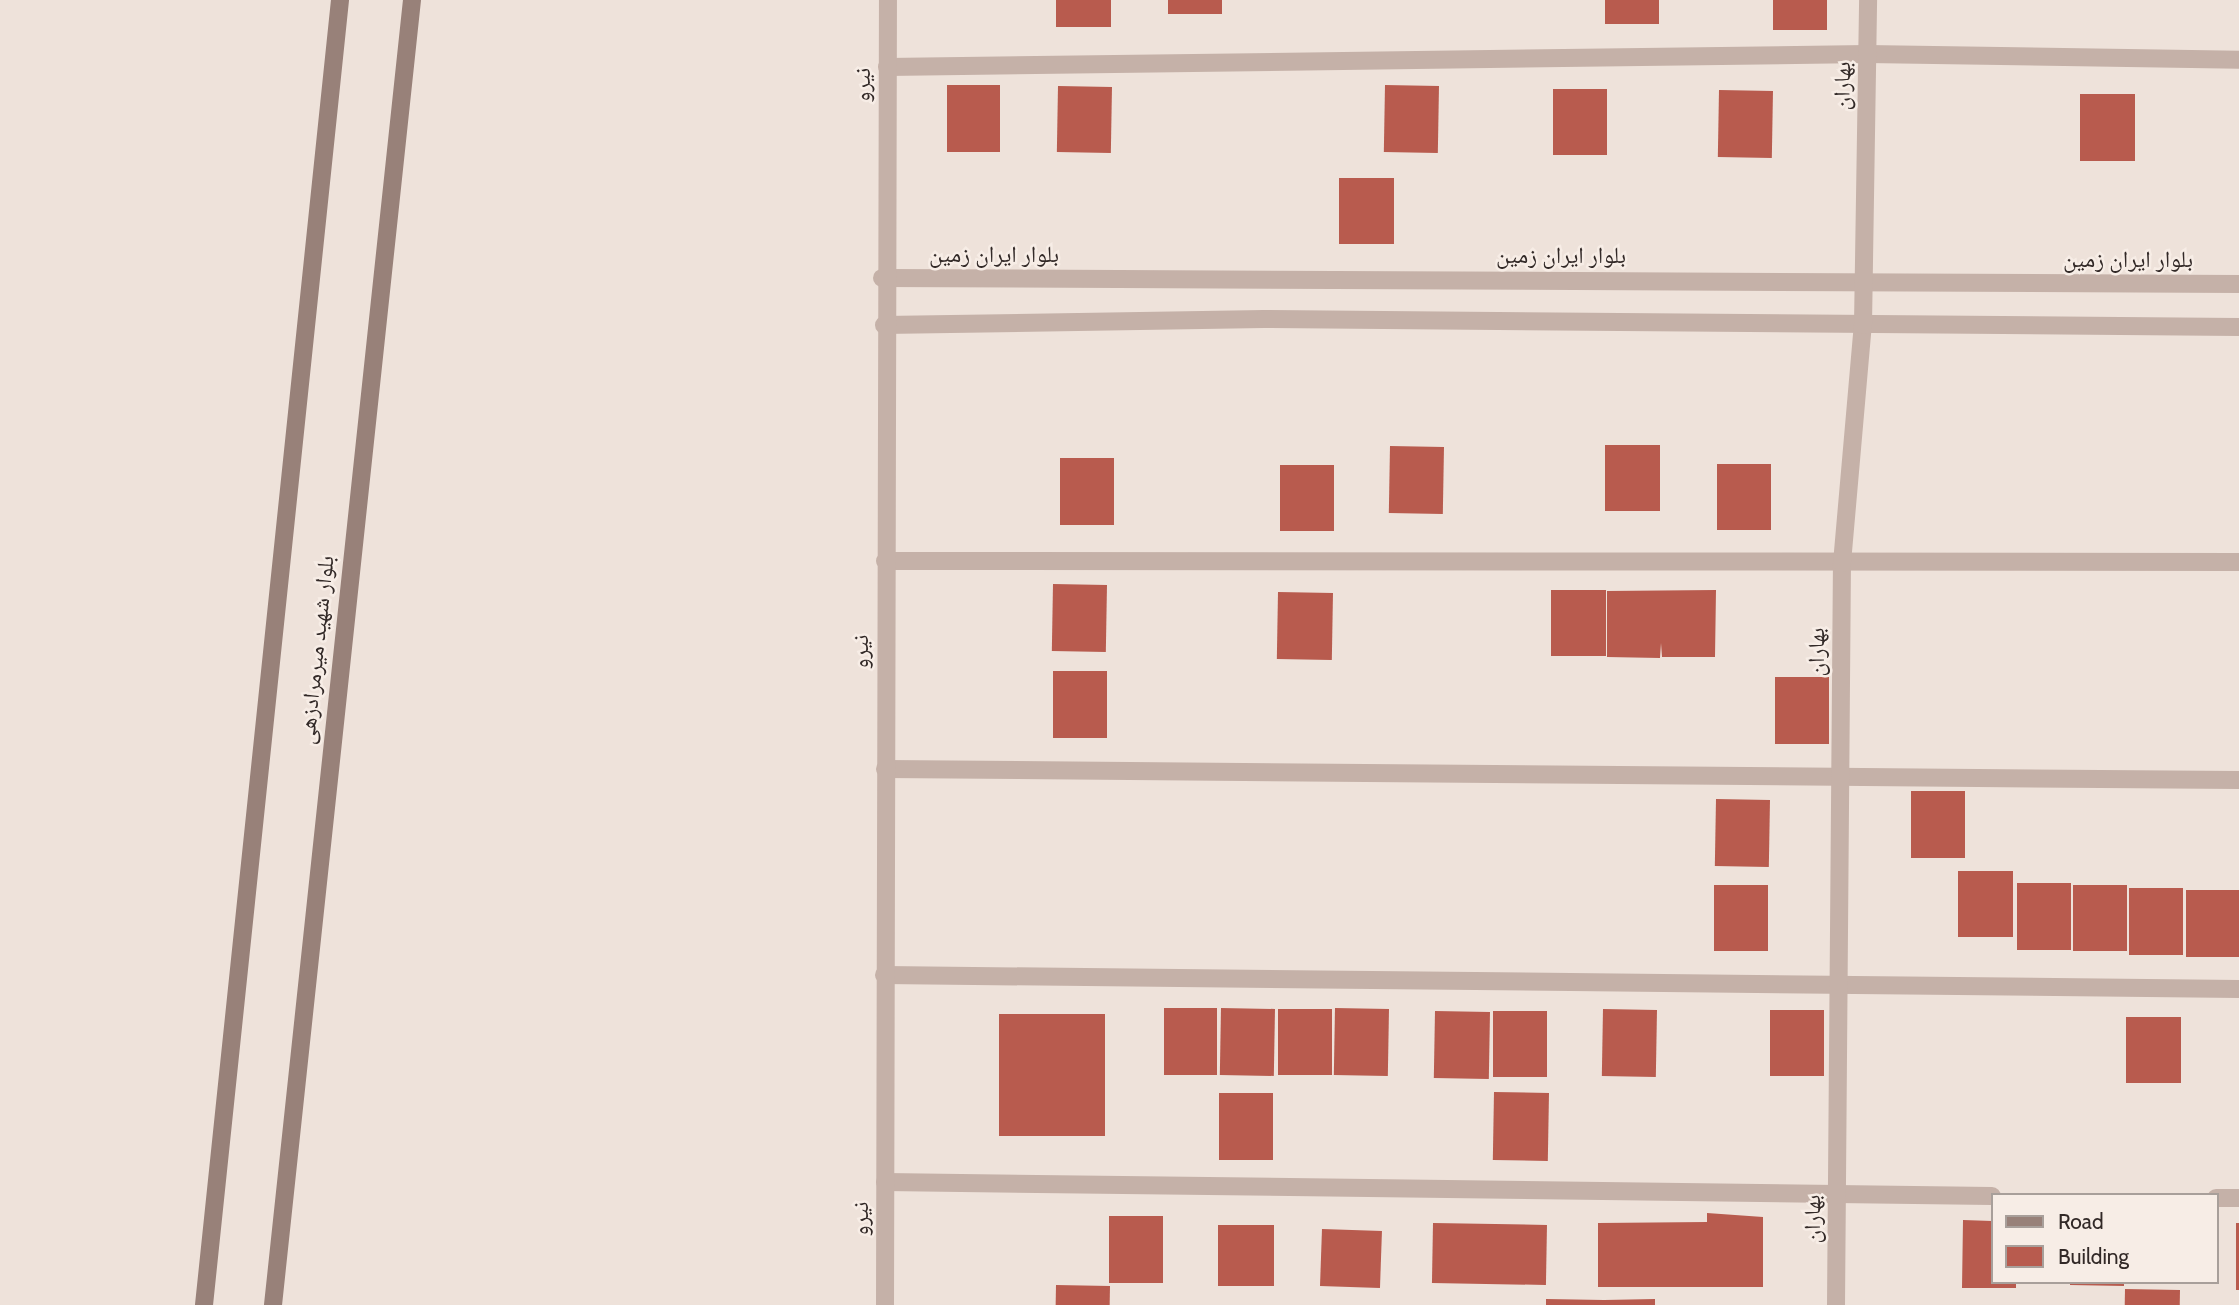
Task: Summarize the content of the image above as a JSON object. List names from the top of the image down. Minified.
{"streets":{"main road":["بلوار شهید میرمرادزهی"],"street":["نیرو","بهاران","بلوار ایران زمین"]},"crossings":[["نیرو","بلوار ایران زمین"],["بهاران","بلوار ایران زمین"]],"legend":["Road","Building"]}
